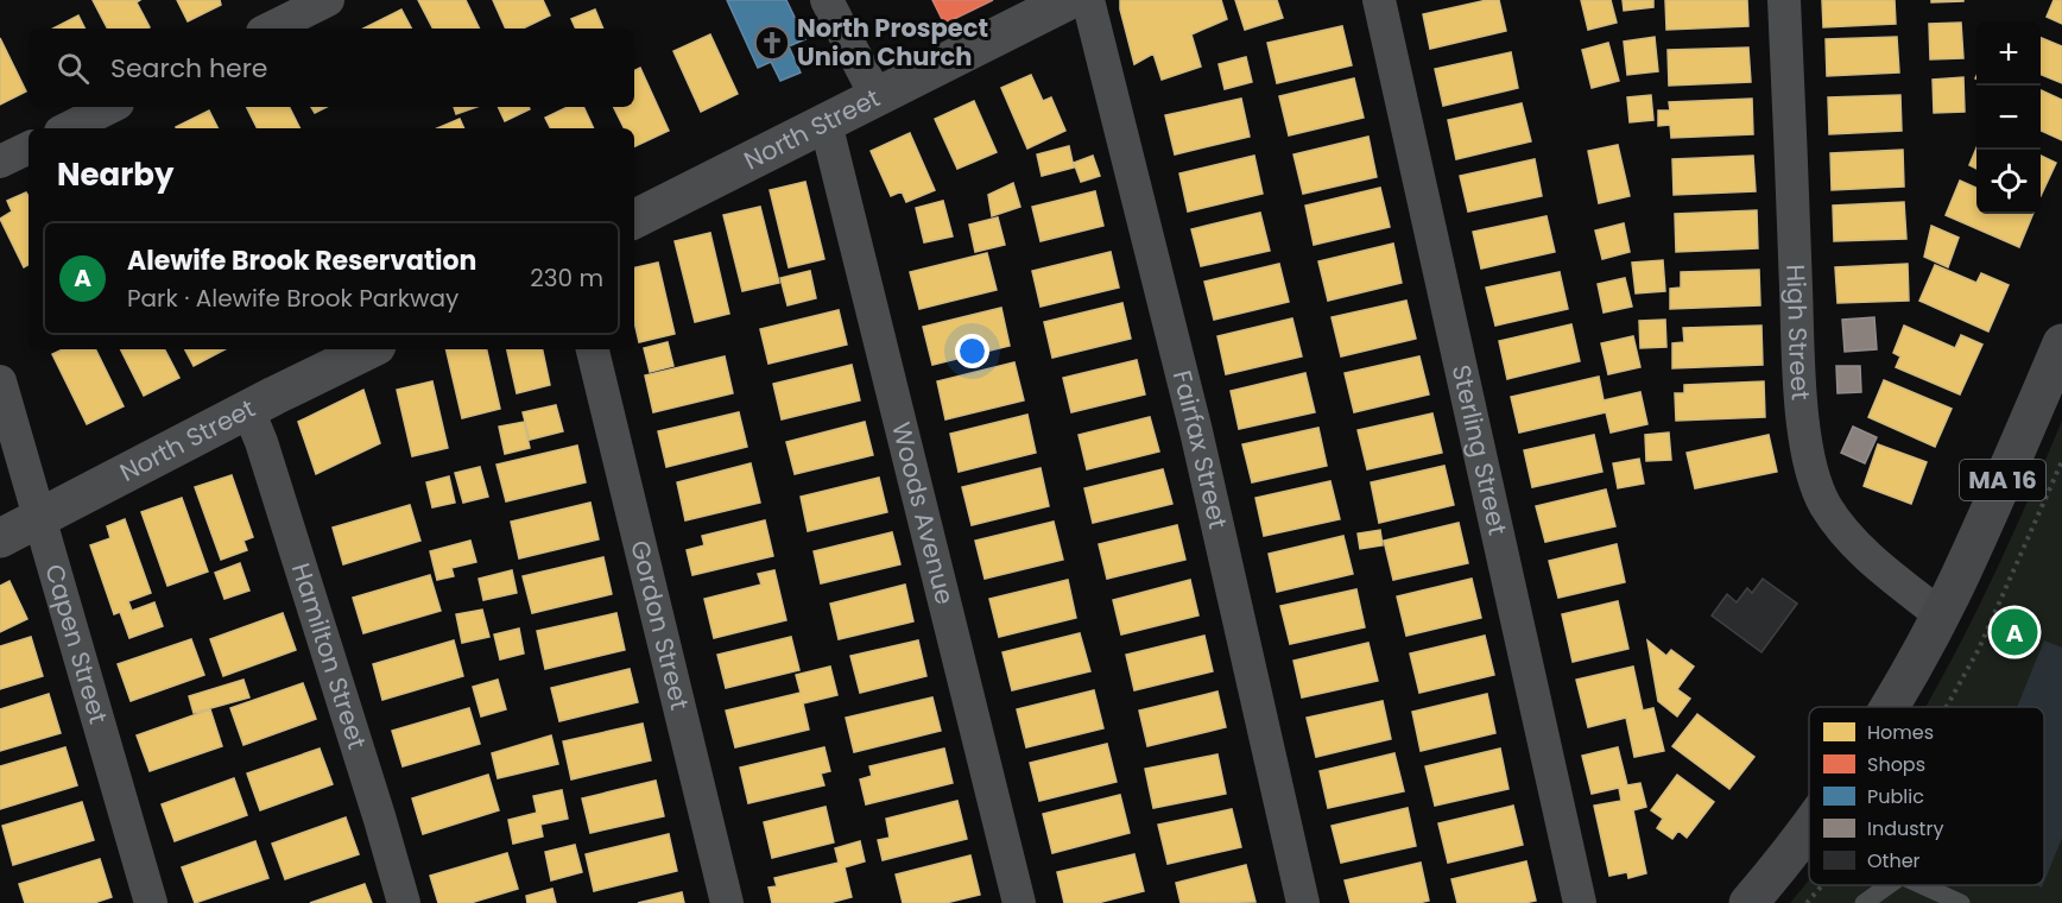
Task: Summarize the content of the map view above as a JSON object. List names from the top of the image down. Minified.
{"streets":{"main road":["MA 16"],"street":["North Street","High Street","Fairfax Street","Sterling Street","Woods Avenue","Gordon Street","Capen Street","Hamilton Street"]},"crossings":[["North Street","Woods Avenue"],["North Street","Capen Street"],["North Street","Hamilton Street"],["High Street","MA 16"]],"places":{"church":["North Prospect Union Church"]},"legend":["Homes","Shops","Public","Industry","Other"],"page":{"map_buttons":["+","−"],"search":"Search here","heading":"Nearby","list":[{"mark":"A","name":"Alewife Brook Reservation","note":"Park · Alewife Brook Parkway","value":"230 m"}],"pins":"A"}}
